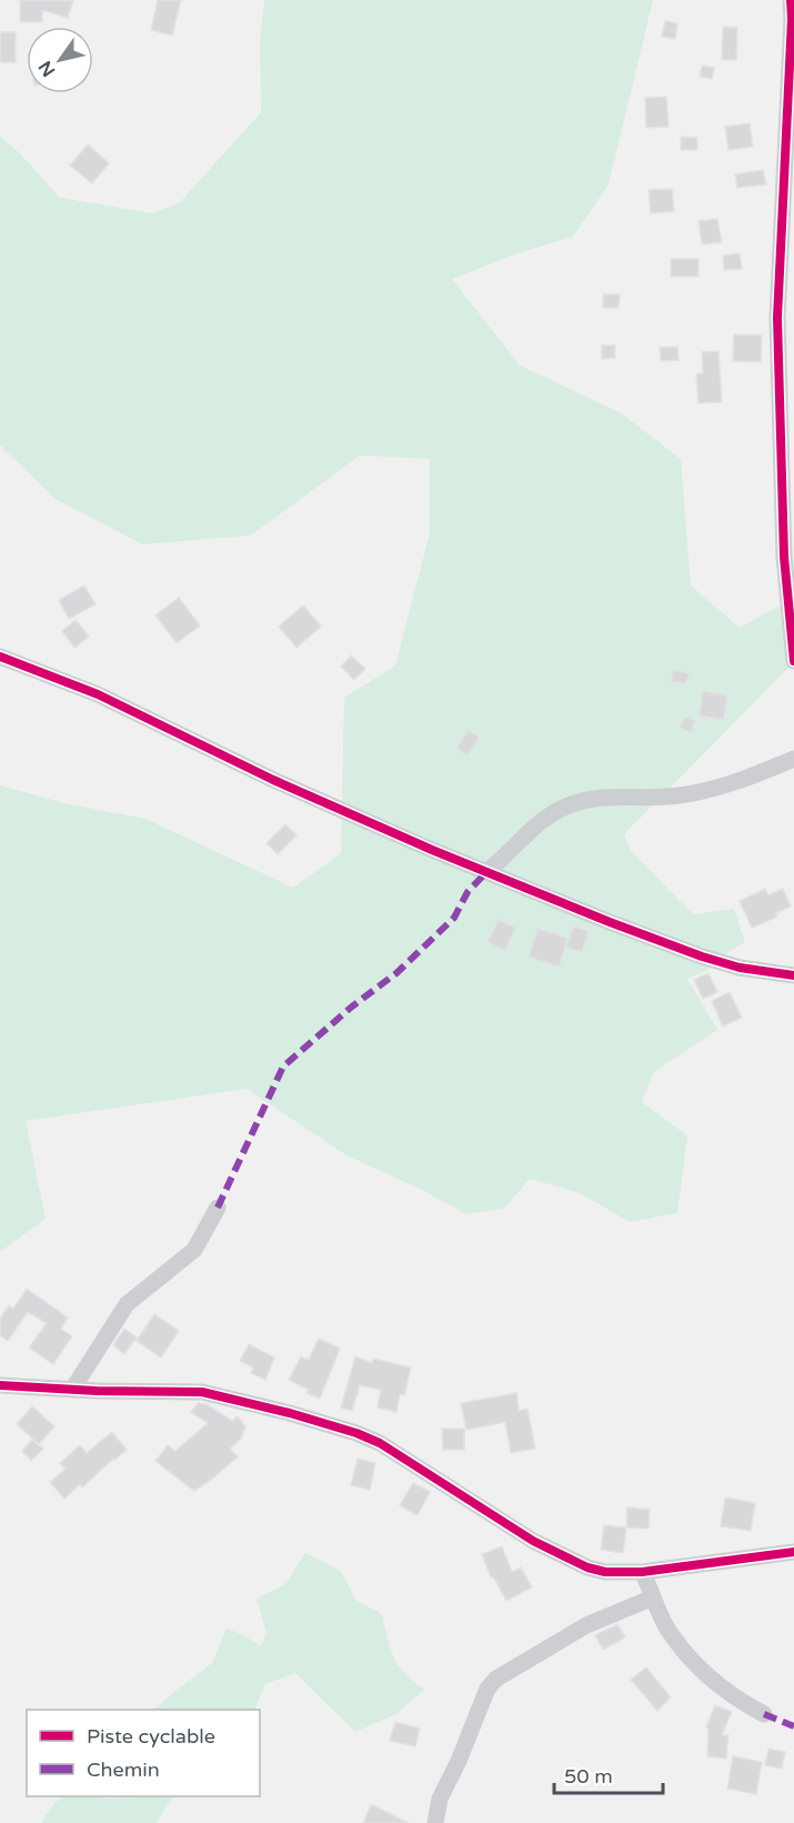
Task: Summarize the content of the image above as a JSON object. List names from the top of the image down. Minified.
{"legend":["Piste cyclable","Chemin"],"scale_bar":"50 m","north":"bottom left"}
